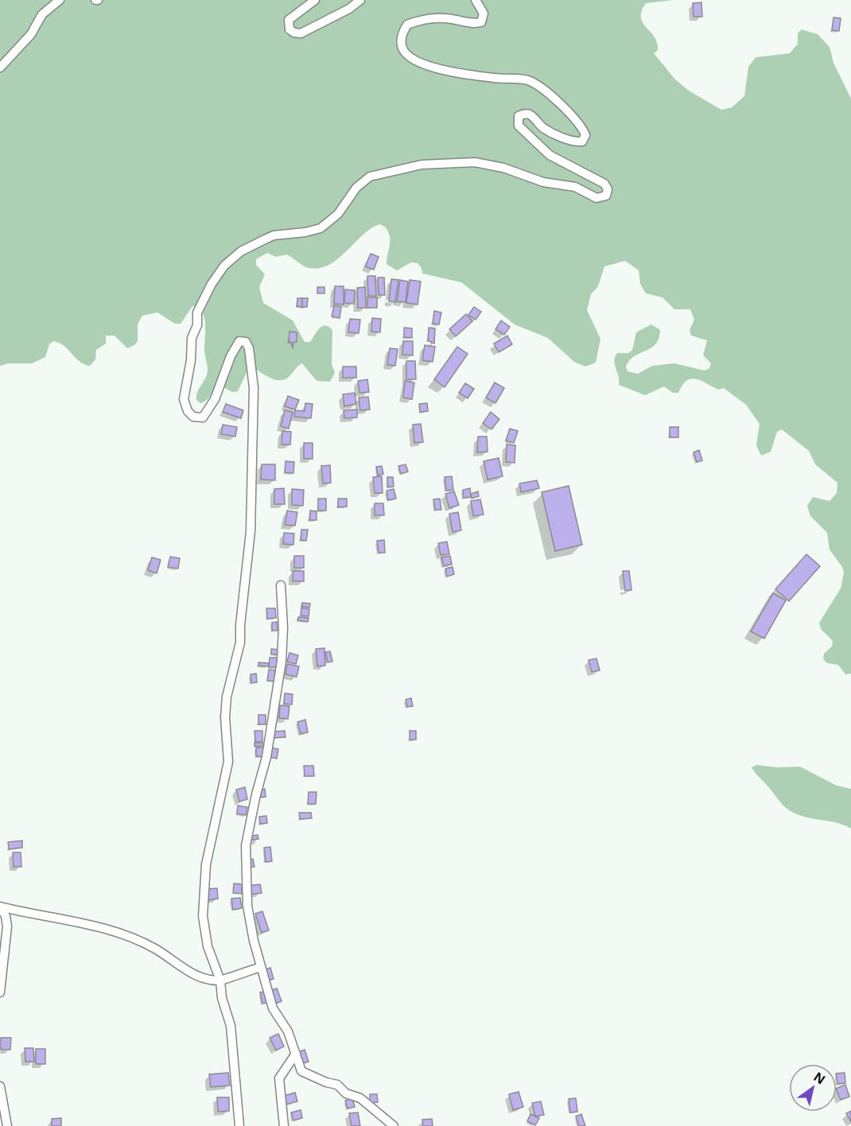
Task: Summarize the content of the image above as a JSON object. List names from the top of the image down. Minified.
{"north":"top right"}
